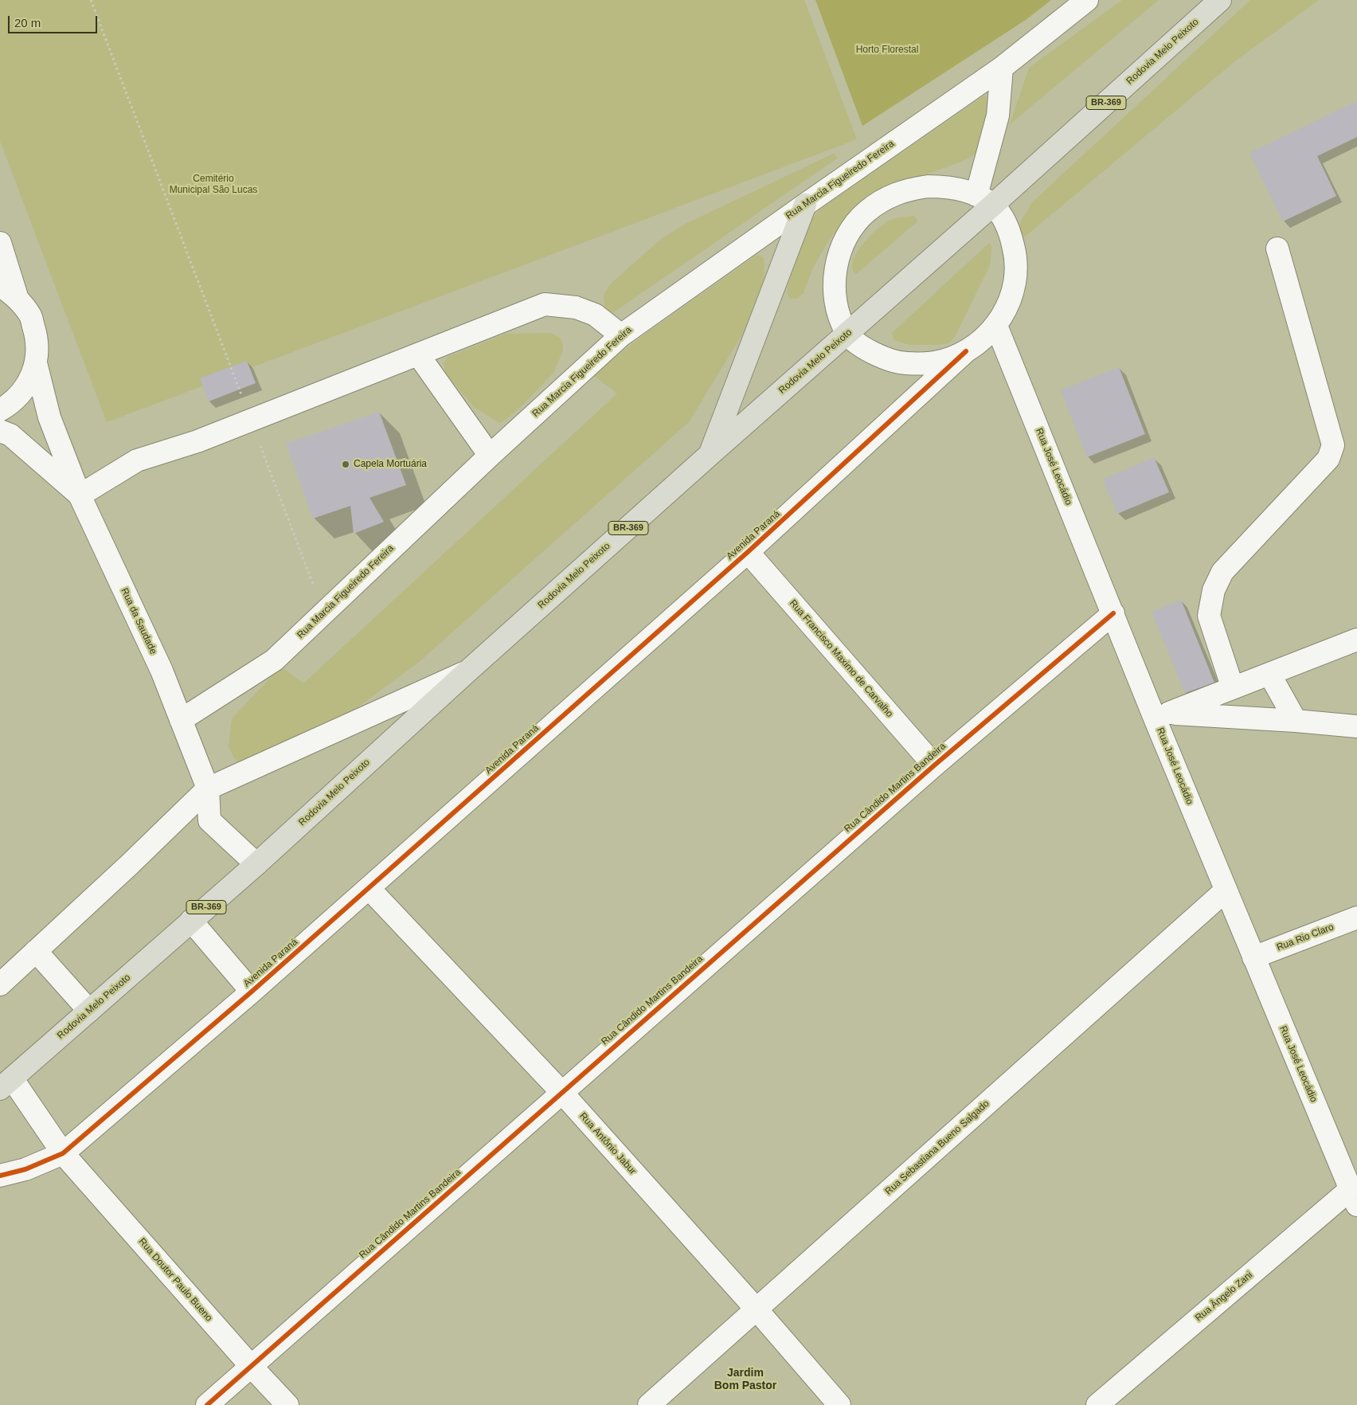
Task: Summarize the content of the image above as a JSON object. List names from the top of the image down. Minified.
{"streets":{"main road":["Rodovia Melo Peixoto","BR-369"],"street":["Rua Marcia Figueiredo Fereira","Rua José Leocádio","Avenida Paraná","Rua da Saudade","Rua Francisco Maximo de Carvalho","Rua Cândido Martins Bandeira","Rua Rio Claro","Rua Antônio Jabur","Rua Sebastiana Bueno Salgado","Rua Doutor Paulo Bueno","Rua Ângelo Zani"]},"crossings":[["Rodovia Melo Peixoto","BR-369"],["Rodovia Melo Peixoto","Rua da Saudade"],["Rodovia Melo Peixoto","Rua Doutor Paulo Bueno"],["BR-369","Rua Marcia Figueiredo Fereira"],["Rua Marcia Figueiredo Fereira","Rua da Saudade"],["Rua José Leocádio","Rua Cândido Martins Bandeira"],["Rua José Leocádio","Rua Rio Claro"],["Rua José Leocádio","Rua Sebastiana Bueno Salgado"],["Rua José Leocádio","Rua Ângelo Zani"],["Avenida Paraná","Rua Francisco Maximo de Carvalho"],["Avenida Paraná","Rua Antônio Jabur"],["Avenida Paraná","Rua Doutor Paulo Bueno"],["Rua Francisco Maximo de Carvalho","Rua Cândido Martins Bandeira"],["Rua Cândido Martins Bandeira","Rua Antônio Jabur"],["Rua Cândido Martins Bandeira","Rua Doutor Paulo Bueno"],["Rua Antônio Jabur","Rua Sebastiana Bueno Salgado"]],"districts":["Jardim Bom Pastor"],"parks":["Horto Florestal","Cemitério Municipal São Lucas"],"places":["Capela Mortuária"],"scale_bar":"20 m"}
